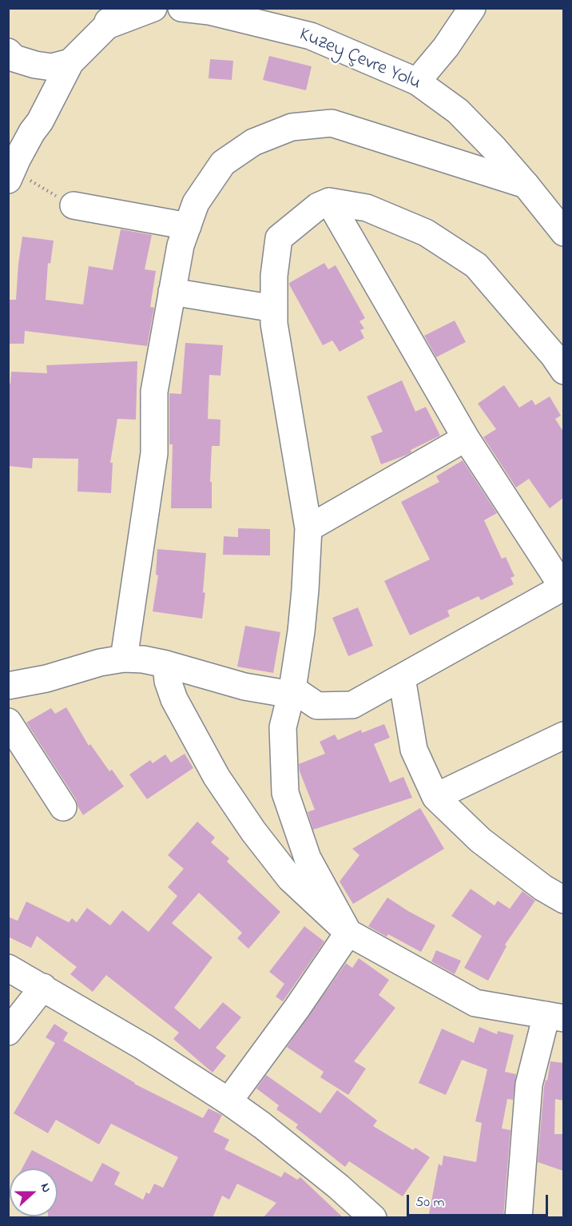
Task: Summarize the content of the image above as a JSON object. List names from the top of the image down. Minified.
{"streets":{"street":["Kuzey Çevre Yolu"]},"scale_bar":"50 m","north":"right"}
